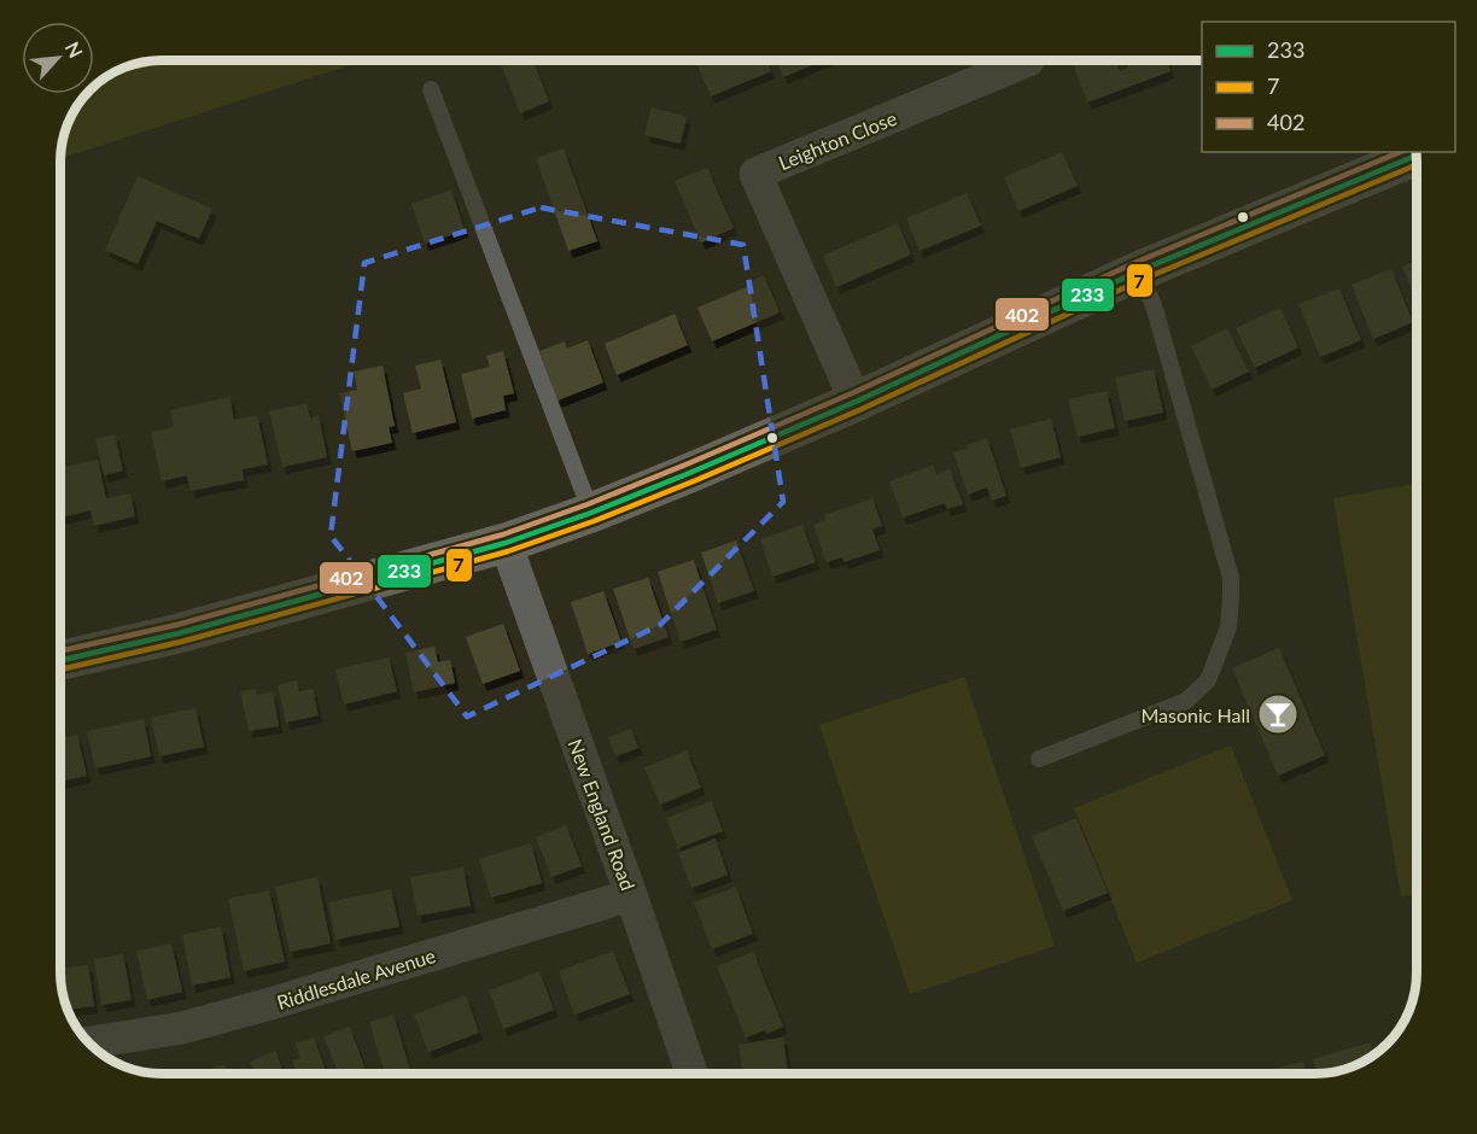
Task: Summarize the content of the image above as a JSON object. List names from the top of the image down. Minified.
{"streets":{"street":["Leighton Close","New England Road","Riddlesdale Avenue"]},"crossings":[["New England Road","Riddlesdale Avenue"]],"places":{"bar":["Masonic Hall"]},"lines":["transit line 402","transit line 233","transit line 7"],"legend":["233","7","402"],"north":"top right"}
